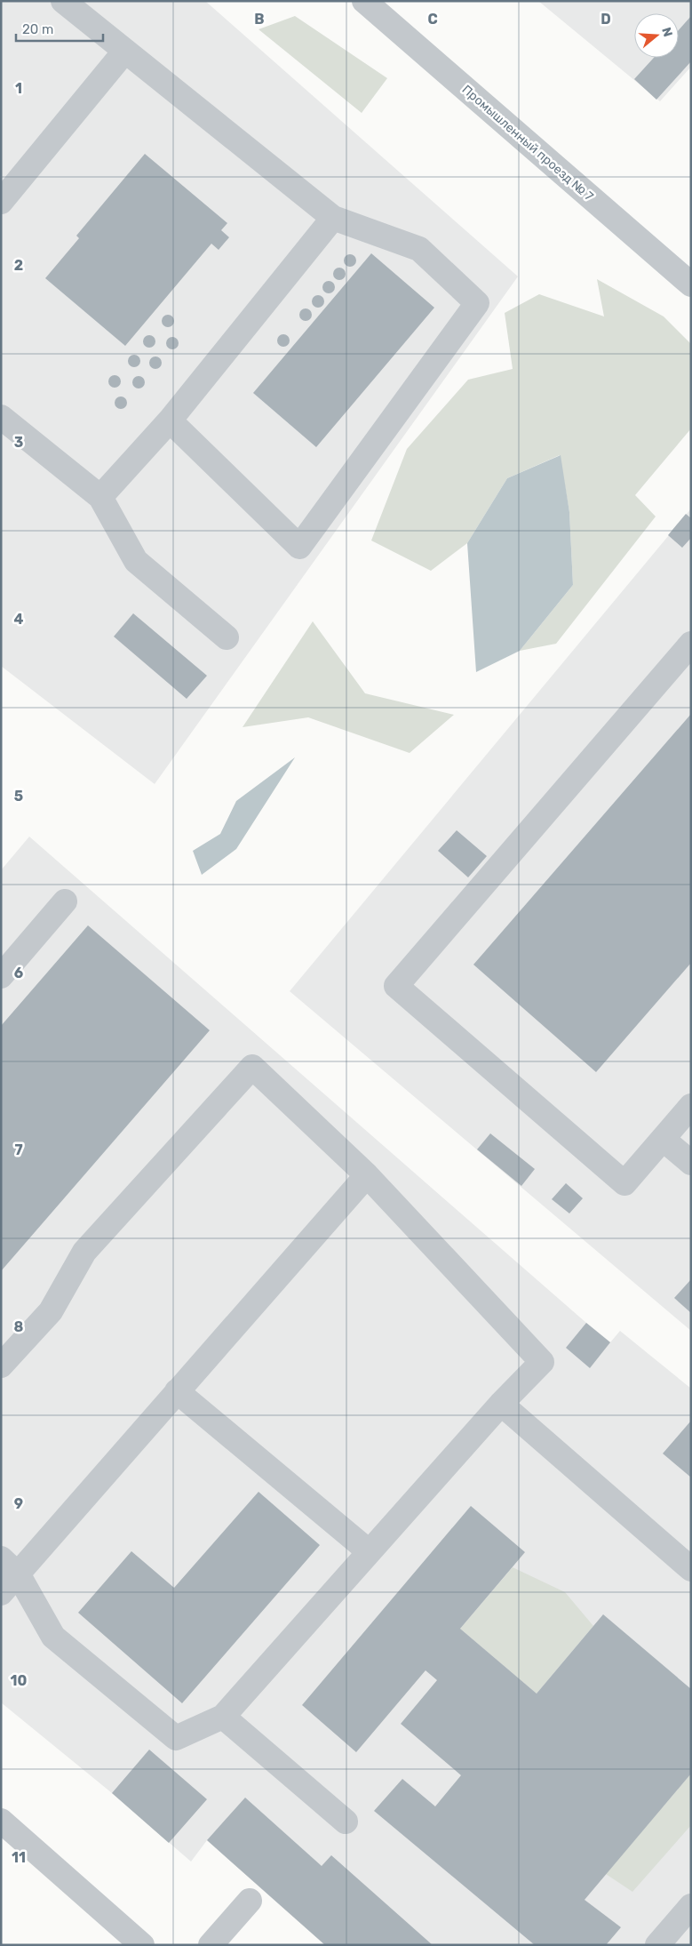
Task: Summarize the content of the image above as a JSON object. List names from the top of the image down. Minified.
{"streets":{"street":["Промышленный проезд № 7"]},"scale_bar":"20 m","north":"right","grid":{"columns":["B","C","D"],"rows":["1","2","3","4","5","6","7","8","9","10","11"]}}
